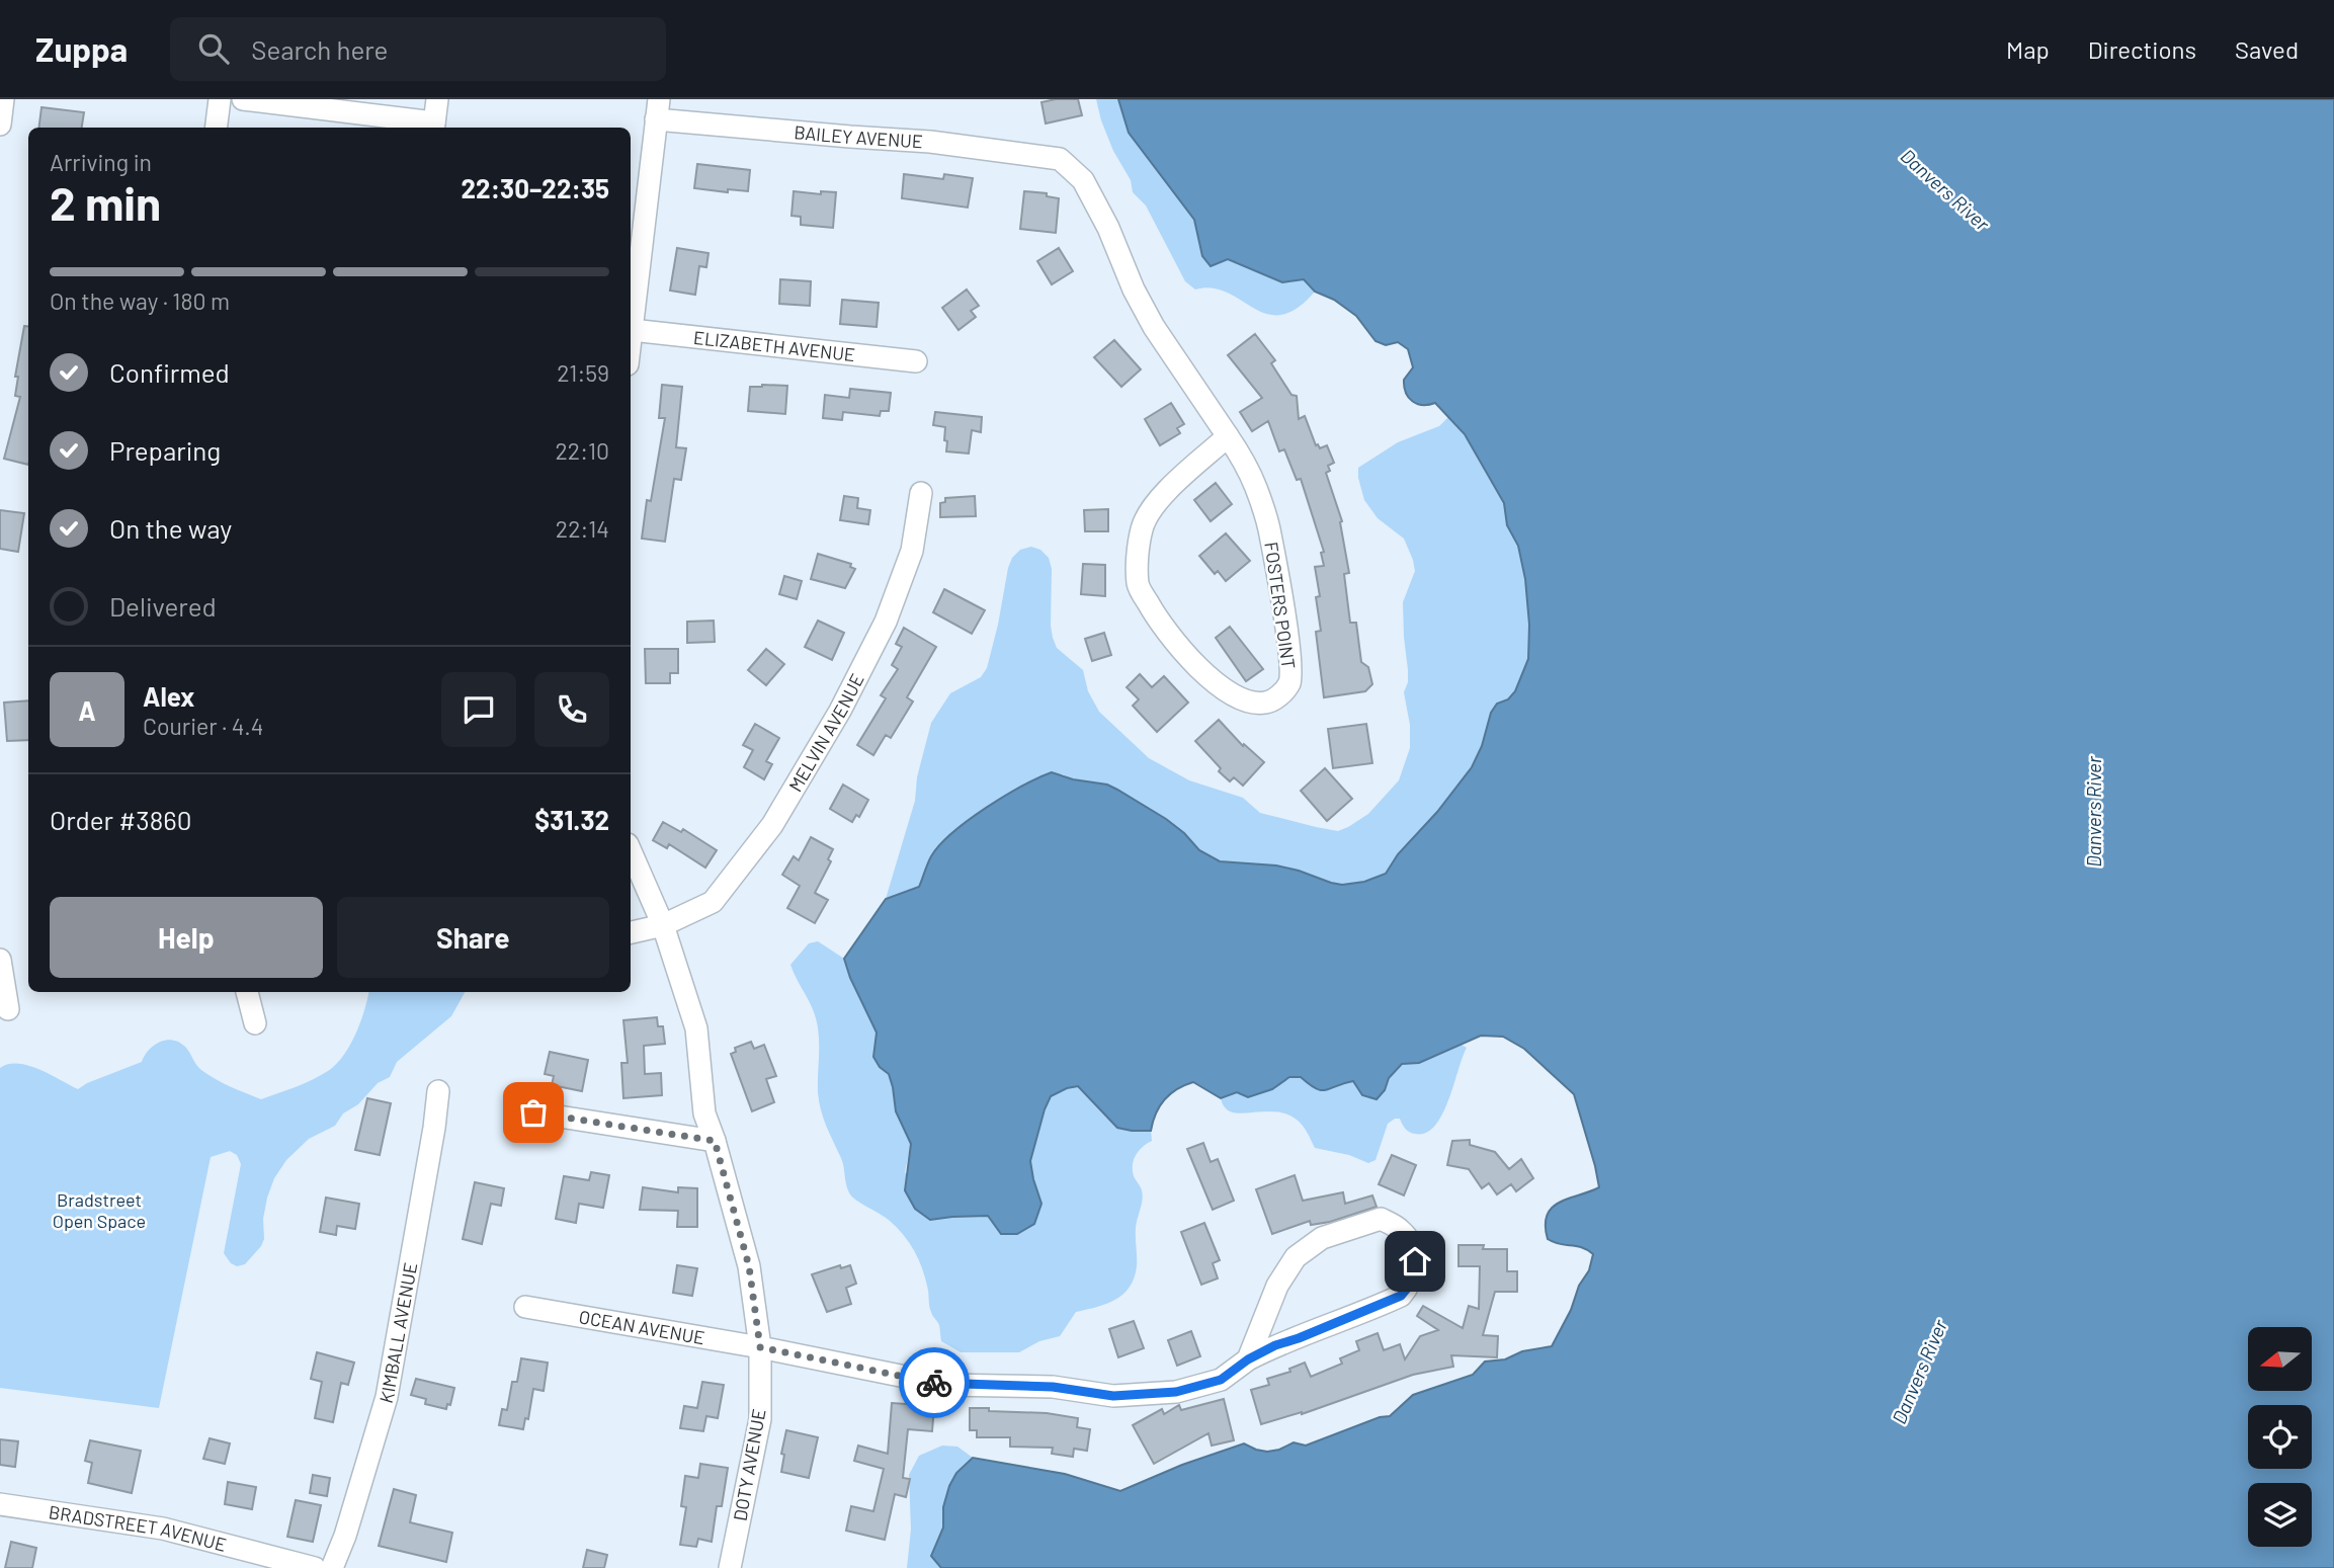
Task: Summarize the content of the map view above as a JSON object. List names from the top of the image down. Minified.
{"streets":{"street":["BAILEY AVENUE","ELIZABETH AVENUE","FOSTERS POINT","MELVIN AVENUE","OCEAN AVENUE","KIMBALL AVENUE","DOTY AVENUE","BRADSTREET AVENUE"]},"crossings":[["BAILEY AVENUE","FOSTERS POINT"],["MELVIN AVENUE","DOTY AVENUE"],["OCEAN AVENUE","DOTY AVENUE"]],"water":["Danvers River"],"parks":["Bradstreet Open Space"],"north":"left","page":{"header":"Zuppa","search":"Search here","nav":["Map","Directions","Saved"],"heading":["2 min","Arriving in","22:30–22:35"],"panel":["Alex","Courier · 4.4","Order #3860","$31.32"],"bar":"On the way · 180 m","list":[["Confirmed","21:59"],["Preparing","22:10"],["On the way","22:14"],"Delivered"],"round":"A","buttons":["Help","Share"]}}
